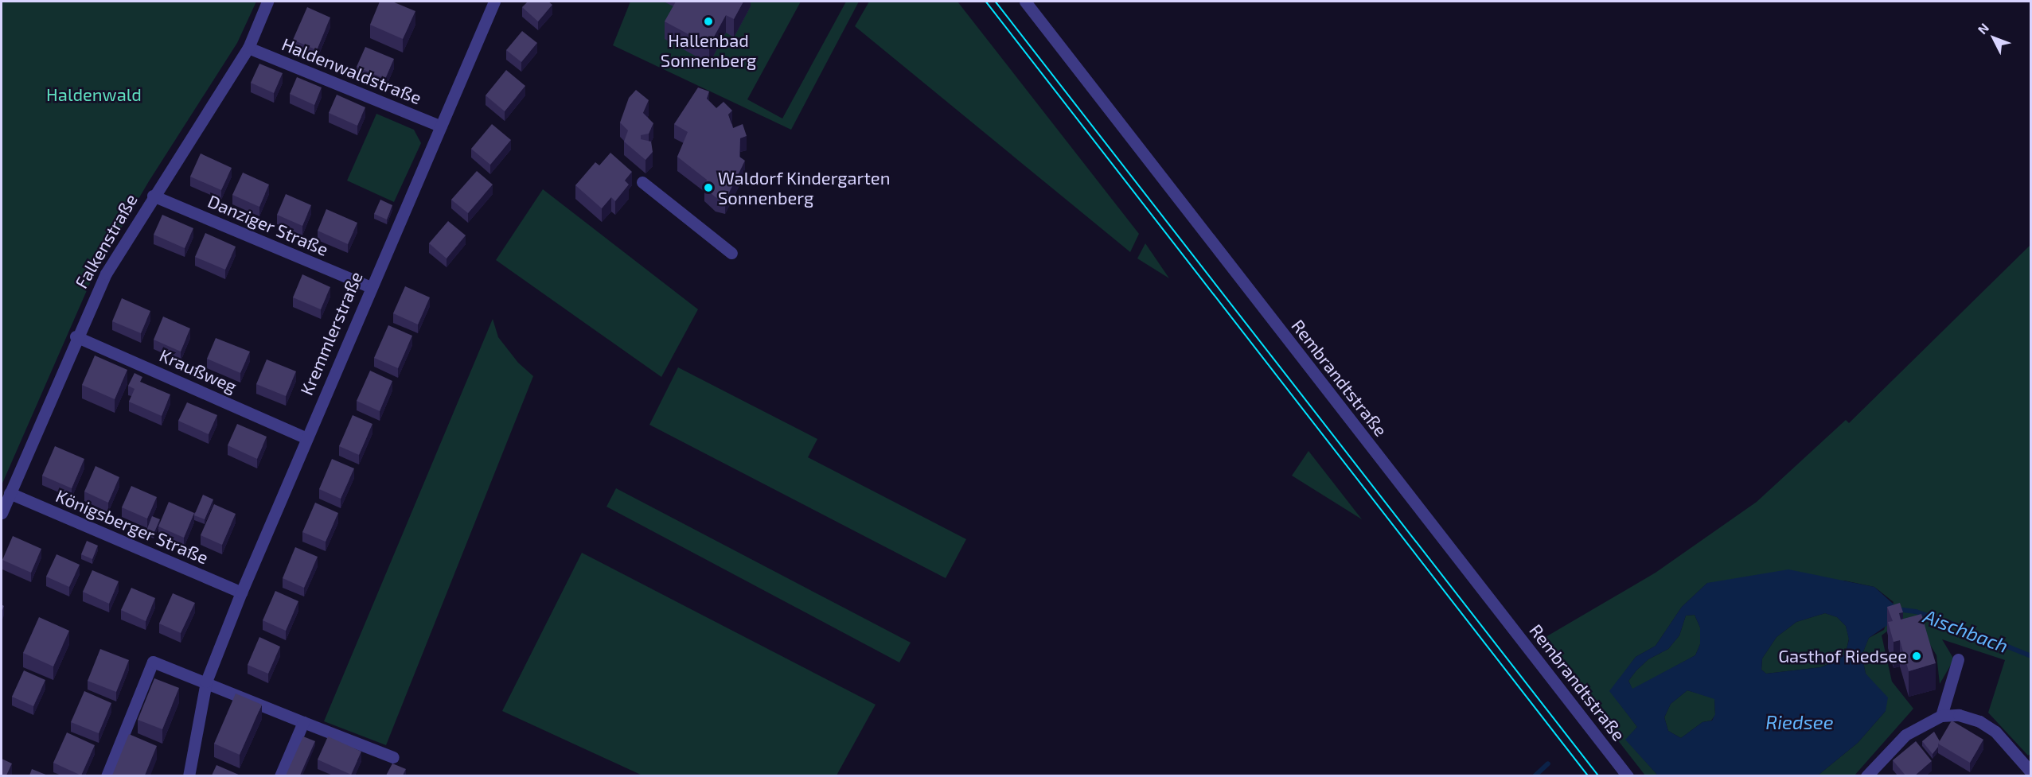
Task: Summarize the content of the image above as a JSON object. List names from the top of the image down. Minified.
{"streets":{"street":["Haldenwaldstraße","Danziger Straße","Falkenstraße","Kremmlerstraße","Kraußweg","Rembrandtstraße","Königsberger Straße"]},"crossings":[["Haldenwaldstraße","Falkenstraße"],["Haldenwaldstraße","Kremmlerstraße"],["Danziger Straße","Falkenstraße"],["Danziger Straße","Kremmlerstraße"],["Falkenstraße","Kraußweg"],["Falkenstraße","Königsberger Straße"],["Kremmlerstraße","Kraußweg"],["Kremmlerstraße","Königsberger Straße"]],"water":["Aischbach","Riedsee"],"parks":["Haldenwald"],"places":["Hallenbad Sonnenberg","Waldorf Kindergarten Sonnenberg","Gasthof Riedsee"],"north":"top left"}
